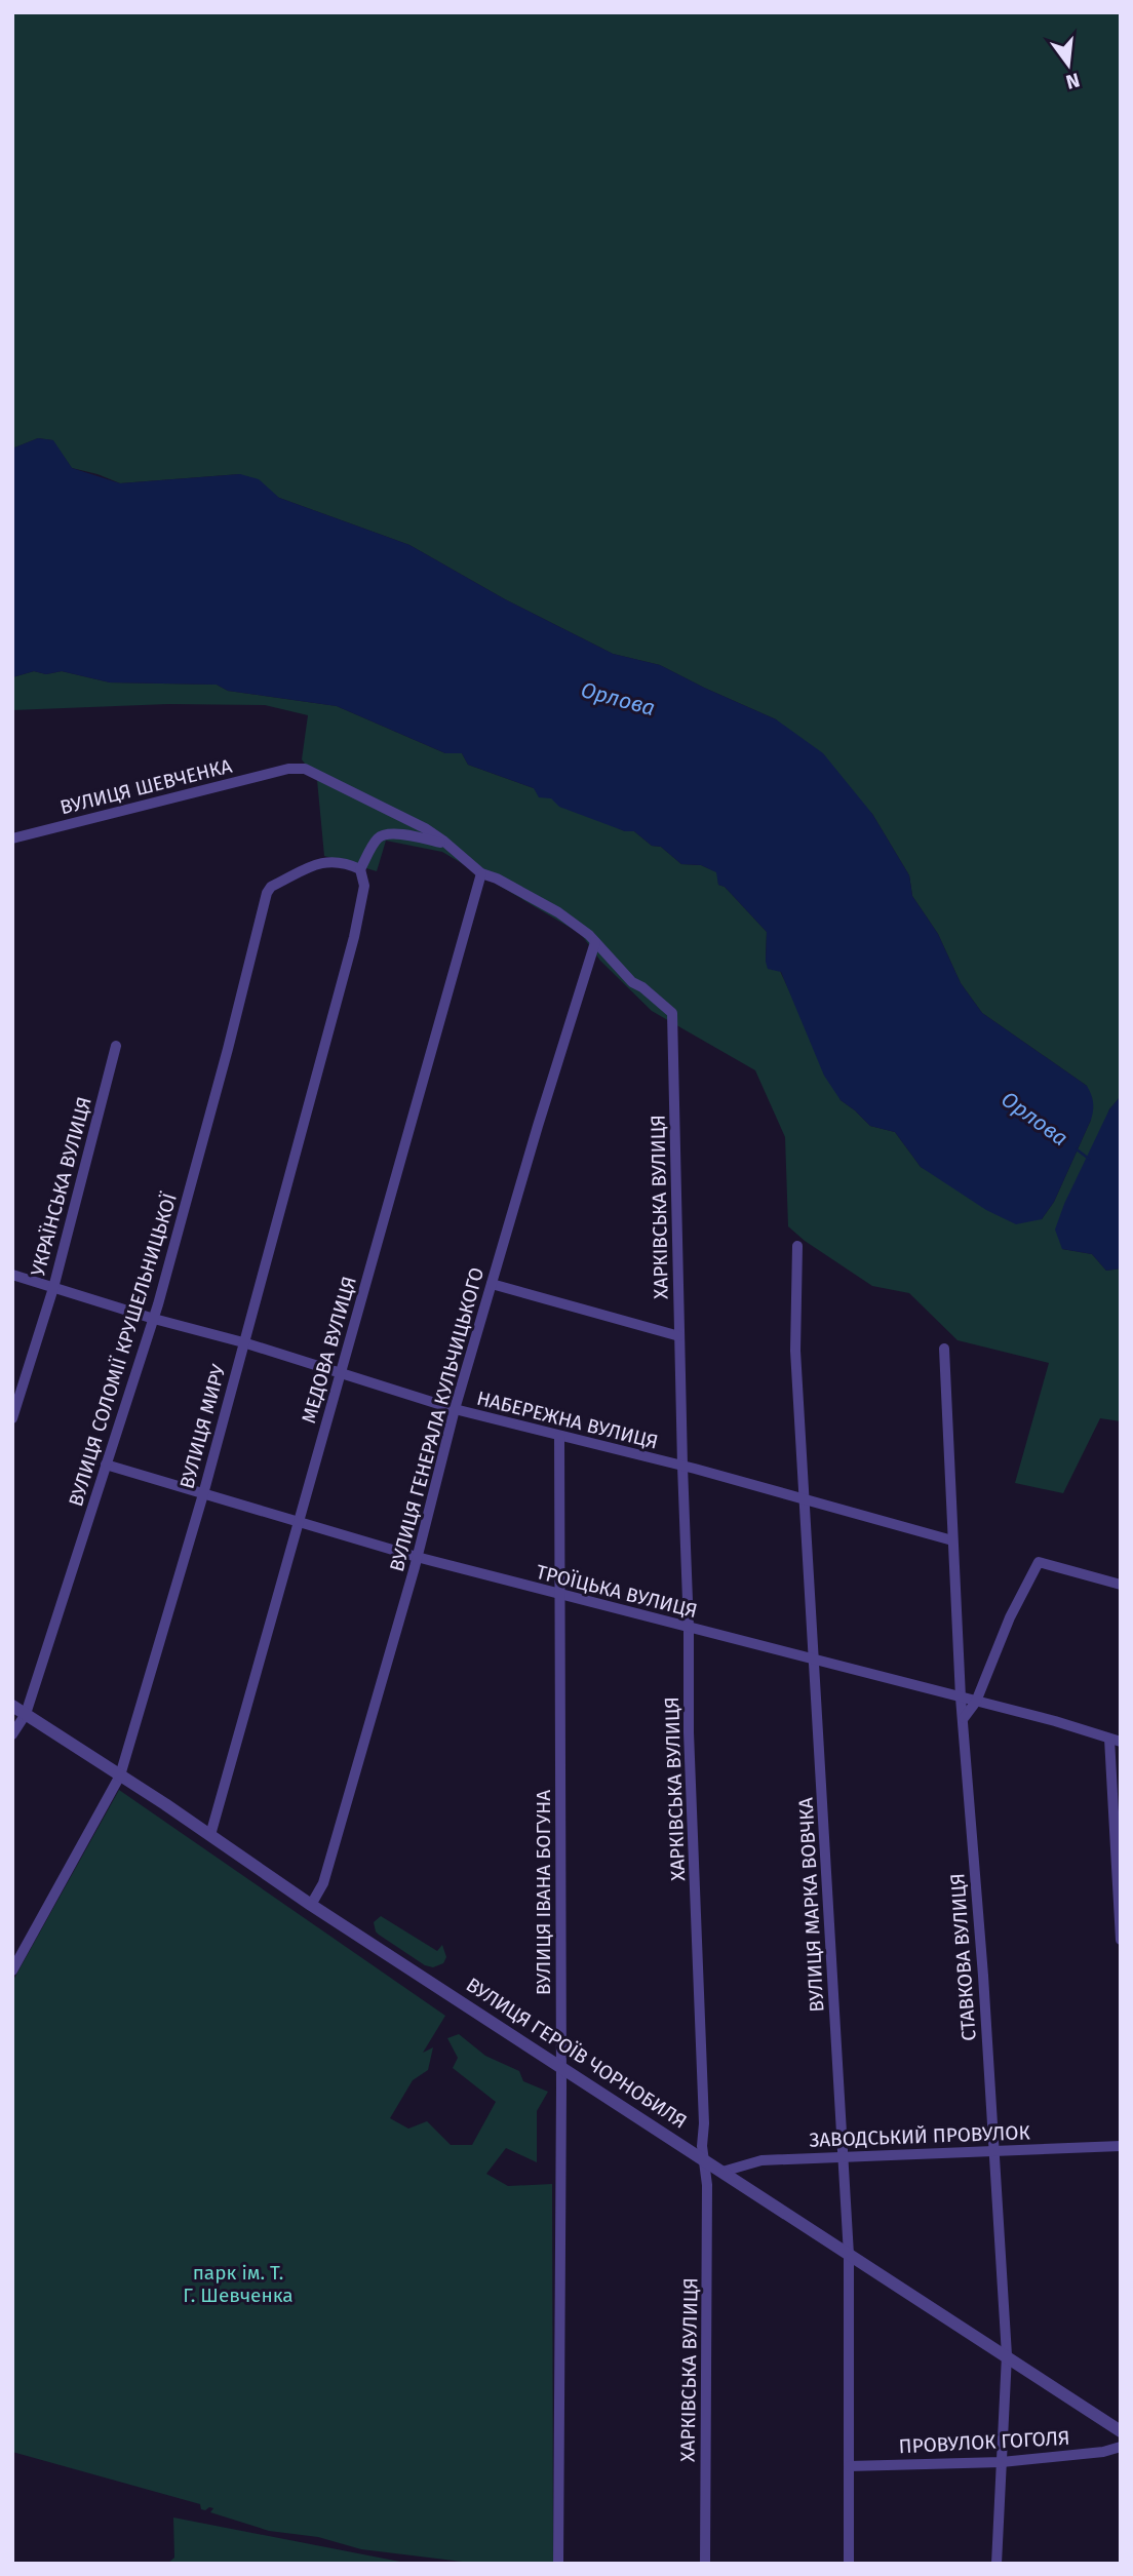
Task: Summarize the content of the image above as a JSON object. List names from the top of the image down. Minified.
{"streets":{"street":["ВУЛИЦЯ ШЕВЧЕНКА","УКРАЇНСЬКА ВУЛИЦЯ","ХАРКІВСЬКА ВУЛИЦЯ","ВУЛИЦЯ СОЛОМІЇ КРУШЕЛЬНИЦЬКОЇ","МЕДОВА ВУЛИЦЯ","ВУЛИЦЯ ГЕНЕРАЛА КУЛЬЧИЦЬКОГО","НАБЕРЕЖНА ВУЛИЦЯ","ВУЛИЦЯ МИРУ","ТРОЇЦЬКА ВУЛИЦЯ","ВУЛИЦЯ ІВАНА БОГУНА","ВУЛИЦЯ МАРКА ВОВЧКА","СТАВКОВА ВУЛИЦЯ","ВУЛИЦЯ ГЕРОЇВ ЧОРНОБИЛЯ","ЗАВОДСЬКИЙ ПРОВУЛОК","ПРОВУЛОК ГОГОЛЯ"]},"crossings":[["УКРАЇНСЬКА ВУЛИЦЯ","НАБЕРЕЖНА ВУЛИЦЯ"],["ХАРКІВСЬКА ВУЛИЦЯ","ВУЛИЦЯ ГЕНЕРАЛА КУЛЬЧИЦЬКОГО"],["ХАРКІВСЬКА ВУЛИЦЯ","НАБЕРЕЖНА ВУЛИЦЯ"],["ХАРКІВСЬКА ВУЛИЦЯ","ТРОЇЦЬКА ВУЛИЦЯ"],["ХАРКІВСЬКА ВУЛИЦЯ","ВУЛИЦЯ ГЕРОЇВ ЧОРНОБИЛЯ"],["ВУЛИЦЯ СОЛОМІЇ КРУШЕЛЬНИЦЬКОЇ","НАБЕРЕЖНА ВУЛИЦЯ"],["ВУЛИЦЯ СОЛОМІЇ КРУШЕЛЬНИЦЬКОЇ","ВУЛИЦЯ МИРУ"],["ВУЛИЦЯ СОЛОМІЇ КРУШЕЛЬНИЦЬКОЇ","ТРОЇЦЬКА ВУЛИЦЯ"],["ВУЛИЦЯ СОЛОМІЇ КРУШЕЛЬНИЦЬКОЇ","ВУЛИЦЯ ГЕРОЇВ ЧОРНОБИЛЯ"],["МЕДОВА ВУЛИЦЯ","НАБЕРЕЖНА ВУЛИЦЯ"],["МЕДОВА ВУЛИЦЯ","ТРОЇЦЬКА ВУЛИЦЯ"],["МЕДОВА ВУЛИЦЯ","ВУЛИЦЯ ГЕРОЇВ ЧОРНОБИЛЯ"],["ВУЛИЦЯ ГЕНЕРАЛА КУЛЬЧИЦЬКОГО","НАБЕРЕЖНА ВУЛИЦЯ"],["ВУЛИЦЯ ГЕНЕРАЛА КУЛЬЧИЦЬКОГО","ТРОЇЦЬКА ВУЛИЦЯ"],["ВУЛИЦЯ ГЕНЕРАЛА КУЛЬЧИЦЬКОГО","ВУЛИЦЯ ГЕРОЇВ ЧОРНОБИЛЯ"],["НАБЕРЕЖНА ВУЛИЦЯ","ВУЛИЦЯ МИРУ"],["НАБЕРЕЖНА ВУЛИЦЯ","ВУЛИЦЯ ІВАНА БОГУНА"],["НАБЕРЕЖНА ВУЛИЦЯ","ВУЛИЦЯ МАРКА ВОВЧКА"],["НАБЕРЕЖНА ВУЛИЦЯ","СТАВКОВА ВУЛИЦЯ"],["ВУЛИЦЯ МИРУ","ТРОЇЦЬКА ВУЛИЦЯ"],["ВУЛИЦЯ МИРУ","ВУЛИЦЯ ГЕРОЇВ ЧОРНОБИЛЯ"],["ТРОЇЦЬКА ВУЛИЦЯ","ВУЛИЦЯ ІВАНА БОГУНА"],["ТРОЇЦЬКА ВУЛИЦЯ","ВУЛИЦЯ МАРКА ВОВЧКА"],["ТРОЇЦЬКА ВУЛИЦЯ","СТАВКОВА ВУЛИЦЯ"],["ВУЛИЦЯ ІВАНА БОГУНА","ВУЛИЦЯ ГЕРОЇВ ЧОРНОБИЛЯ"],["ВУЛИЦЯ МАРКА ВОВЧКА","ВУЛИЦЯ ГЕРОЇВ ЧОРНОБИЛЯ"],["ВУЛИЦЯ МАРКА ВОВЧКА","ЗАВОДСЬКИЙ ПРОВУЛОК"],["ВУЛИЦЯ МАРКА ВОВЧКА","ПРОВУЛОК ГОГОЛЯ"],["СТАВКОВА ВУЛИЦЯ","ВУЛИЦЯ ГЕРОЇВ ЧОРНОБИЛЯ"],["СТАВКОВА ВУЛИЦЯ","ЗАВОДСЬКИЙ ПРОВУЛОК"],["СТАВКОВА ВУЛИЦЯ","ПРОВУЛОК ГОГОЛЯ"],["ВУЛИЦЯ ГЕРОЇВ ЧОРНОБИЛЯ","ЗАВОДСЬКИЙ ПРОВУЛОК"]],"water":["Орлова"],"parks":["парк ім. Т. Г. Шевченка"],"north":"bottom"}
